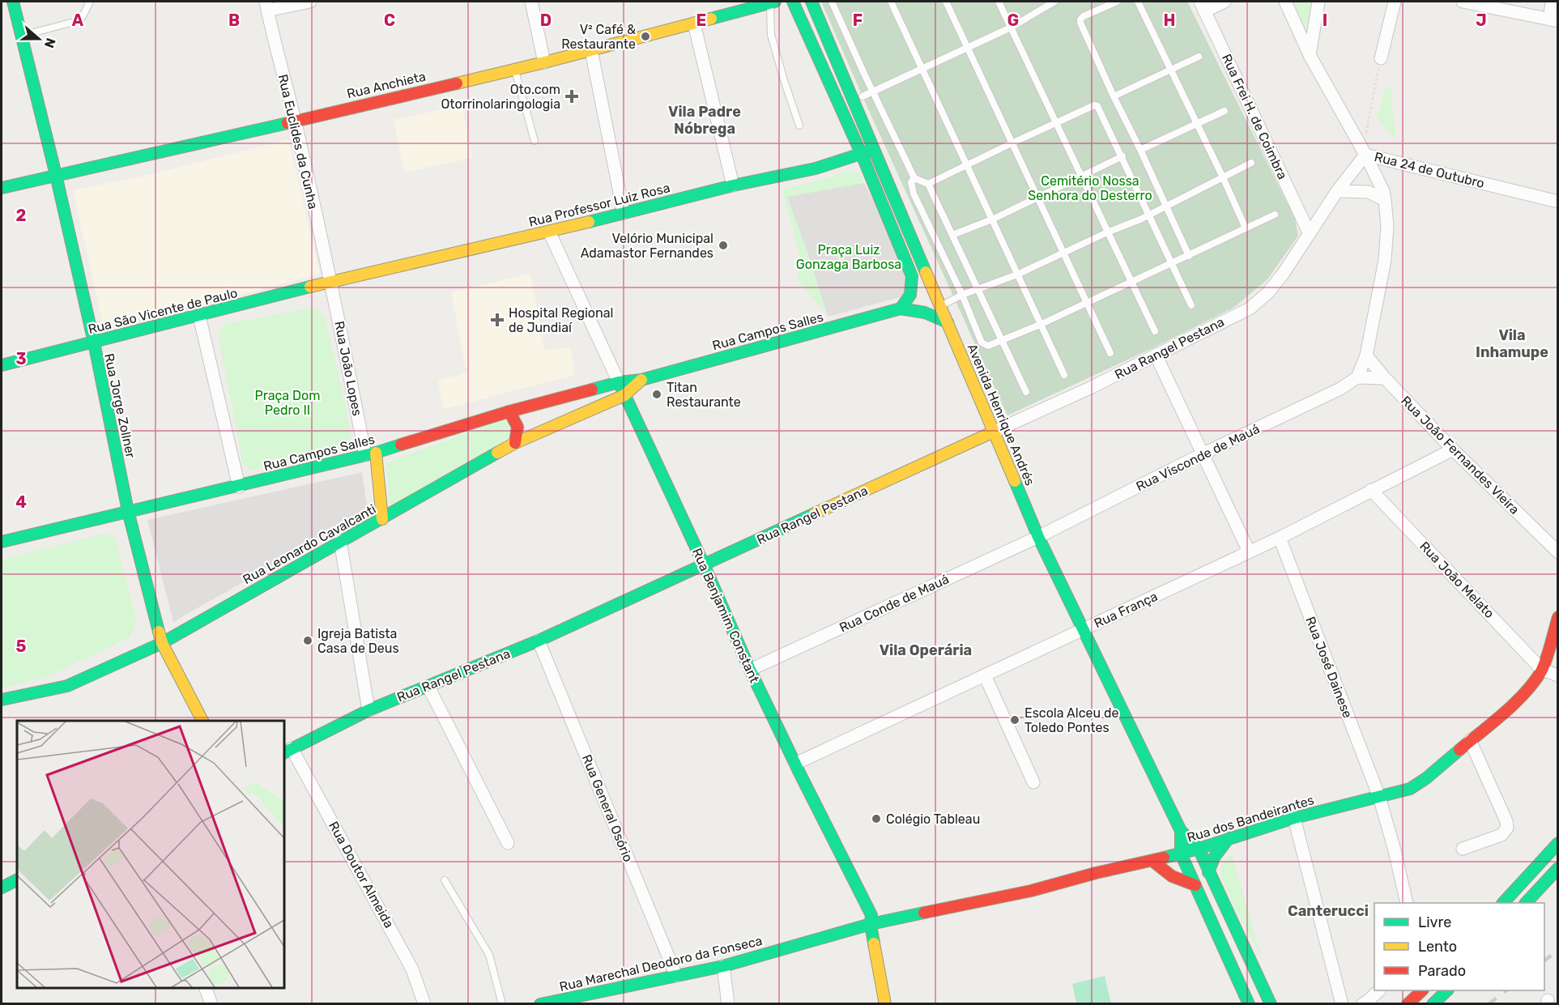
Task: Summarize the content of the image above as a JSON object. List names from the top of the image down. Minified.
{"streets":{"main road":["Rua Anchieta","Rua Professor Luiz Rosa","Rua São Vicente de Paulo","Rua Campos Salles","Rua Rangel Pestana","Rua Jorge Zollner","Avenida Henrique Andrés","Rua Leonardo Cavalcanti","Rua Benjamim Constant","Rua dos Bandeirantes","Rua Marechal Deodoro da Fonseca"],"street":["Rua Frei H. de Coimbra","Rua Euclides da Cunha","Rua 24 de Outubro","Rua João Lopes","Rua João Fernandes Vieira","Rua Visconde de Mauá","Rua João Melato","Rua Conde de Mauá","Rua França","Rua José Dainese","Rua General Osório","Rua Doutor Almeida"]},"crossings":[["Rua Anchieta","Rua Euclides da Cunha"],["Rua Anchieta","Rua Jorge Zollner"],["Rua Frei H. de Coimbra","Rua 24 de Outubro"],["Rua Frei H. de Coimbra","Rua Rangel Pestana"],["Rua Euclides da Cunha","Rua Professor Luiz Rosa"],["Rua Euclides da Cunha","Rua São Vicente de Paulo"],["Rua Euclides da Cunha","Rua João Lopes"],["Rua 24 de Outubro","Rua Rangel Pestana"],["Rua Professor Luiz Rosa","Rua São Vicente de Paulo"],["Rua Professor Luiz Rosa","Rua João Lopes"],["Rua Professor Luiz Rosa","Avenida Henrique Andrés"],["Rua Professor Luiz Rosa","Rua Benjamim Constant"],["Rua São Vicente de Paulo","Rua João Lopes"],["Rua São Vicente de Paulo","Rua Jorge Zollner"],["Rua Campos Salles","Rua João Lopes"],["Rua Campos Salles","Rua Jorge Zollner"],["Rua Campos Salles","Rua Leonardo Cavalcanti"],["Rua Campos Salles","Rua Benjamim Constant"],["Rua Rangel Pestana","Avenida Henrique Andrés"],["Rua Rangel Pestana","Rua Benjamim Constant"],["Rua Rangel Pestana","Rua General Osório"],["Rua Rangel Pestana","Rua Doutor Almeida"],["Rua Jorge Zollner","Rua Leonardo Cavalcanti"],["Avenida Henrique Andrés","Rua Visconde de Mauá"],["Avenida Henrique Andrés","Rua Conde de Mauá"],["Avenida Henrique Andrés","Rua França"],["Avenida Henrique Andrés","Rua dos Bandeirantes"],["Rua João Fernandes Vieira","Rua França"],["Rua Visconde de Mauá","Rua Conde de Mauá"],["Rua Leonardo Cavalcanti","Rua Benjamim Constant"],["Rua João Melato","Rua França"],["Rua João Melato","Rua dos Bandeirantes"],["Rua Conde de Mauá","Rua Benjamim Constant"],["Rua França","Rua Benjamim Constant"],["Rua França","Rua José Dainese"],["Rua Benjamim Constant","Rua dos Bandeirantes"],["Rua Benjamim Constant","Rua Marechal Deodoro da Fonseca"],["Rua José Dainese","Rua dos Bandeirantes"],["Rua General Osório","Rua Marechal Deodoro da Fonseca"],["Rua dos Bandeirantes","Rua Marechal Deodoro da Fonseca"]],"districts":["Vila Padre Nóbrega","Vila Inhamupe","Vila Operária","Canterucci"],"parks":["Cemitério Nossa Senhora do Desterro","Praça Luiz Gonzaga Barbosa","Praça Dom Pedro II"],"places":{"other":["V² Café & Restaurante","Velório Municipal Adamastor Fernandes","Titan Restaurante","Igreja Batista Casa de Deus","Escola Alceu de Toledo Pontes","Colégio Tableau"],"health":["Oto.com Otorrinolaringologia","Hospital Regional de Jundiaí"]},"legend":["Livre","Lento","Parado"],"north":"right","grid":{"columns":["A","B","C","D","E","F","G","H","I","J"],"rows":["2","3","4","5"]}}
